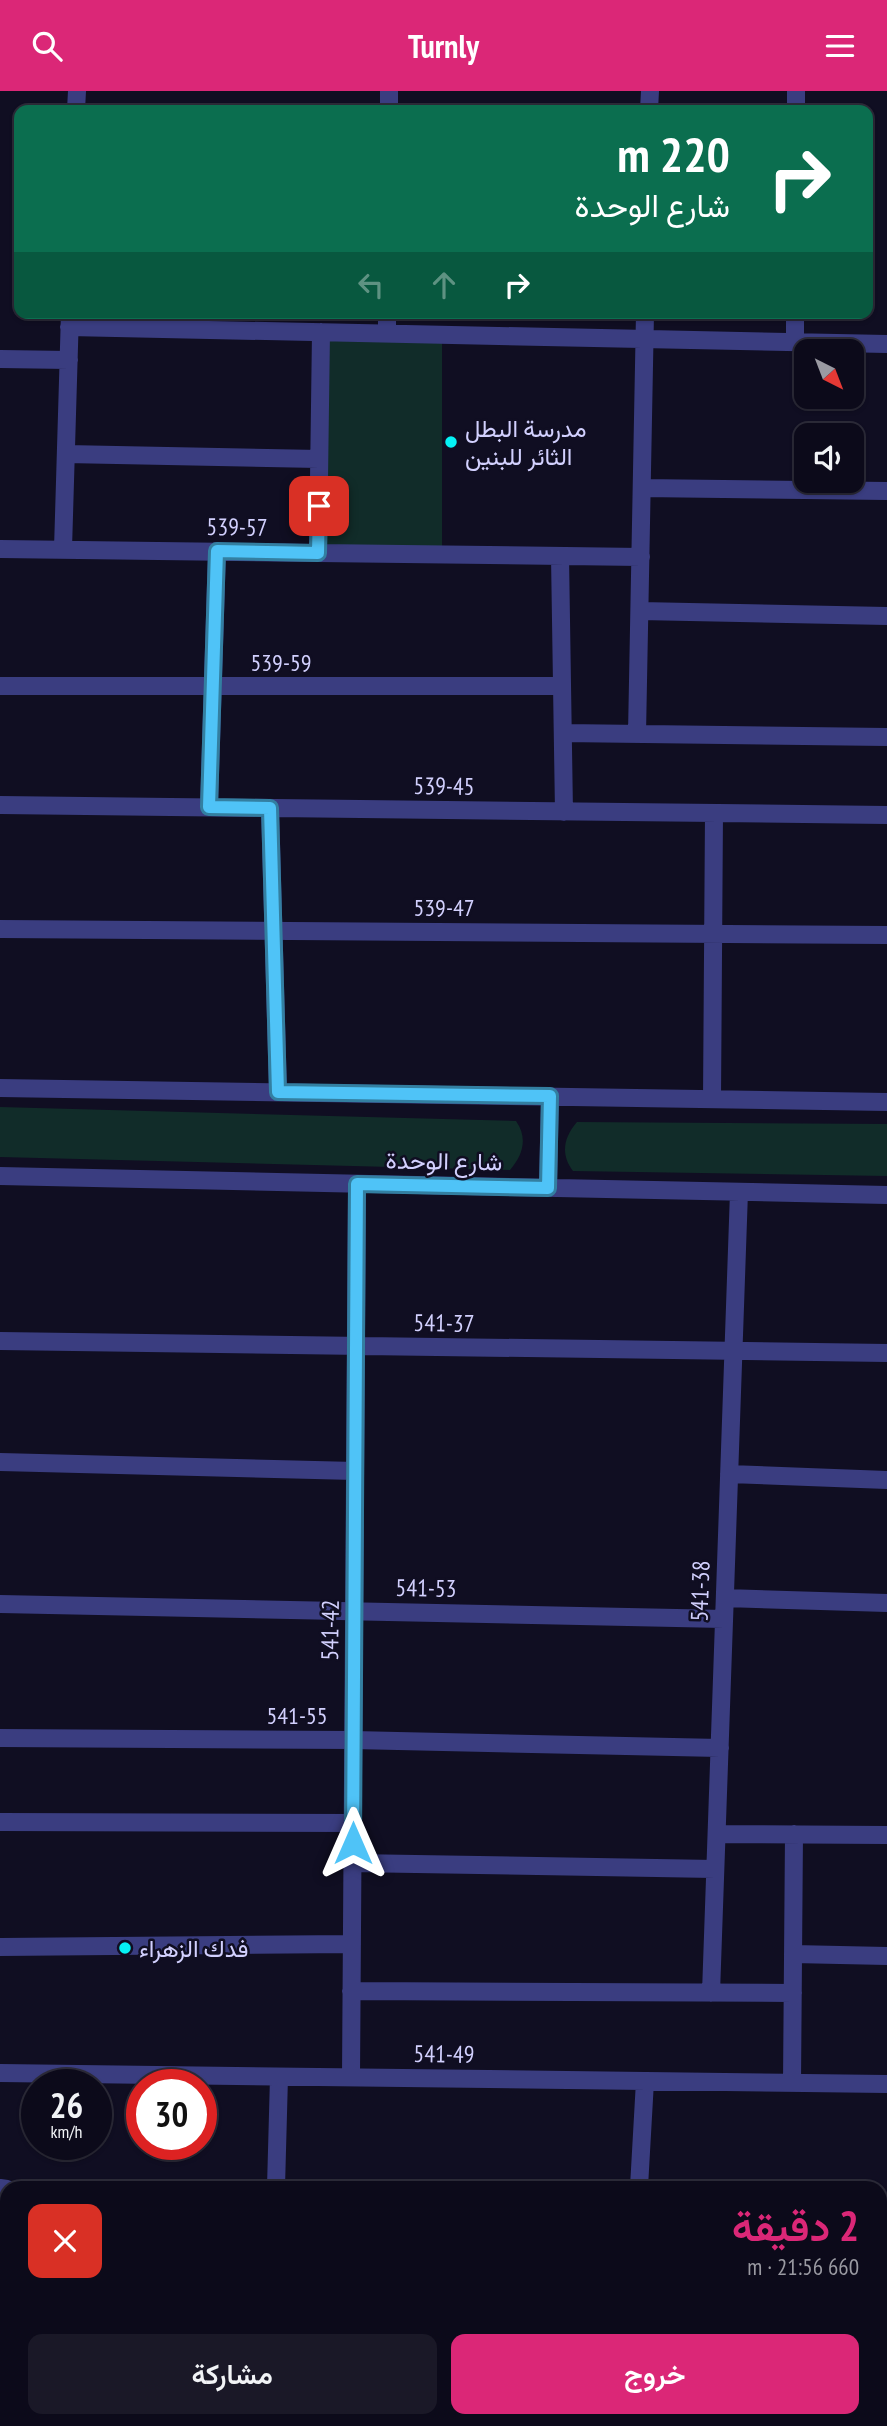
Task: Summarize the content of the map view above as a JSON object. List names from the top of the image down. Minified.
{"streets":{"street":["539-57","539-59","539-45","539-47","شارع الوحدة","541-37","541-53","541-38","541-42","541-55","541-49"]},"crossings":[["شارع الوحدة","541-38"],["شارع الوحدة","541-42"],["541-37","541-38"],["541-37","541-42"],["541-53","541-38"],["541-53","541-42"],["541-38","541-55"],["541-42","541-55"],["541-42","541-49"]],"places":["مدرسة البطل الثائر للبنين","فدك الزهراء"],"north":"bottom right","page":{"header":"Turnly","turn":["220 m","شارع الوحدة"],"speed":"26 km/h","limit":"30","heading":["2 دقيقة","660 m · 21:56"],"buttons":["خروج","مشاركة"]}}
